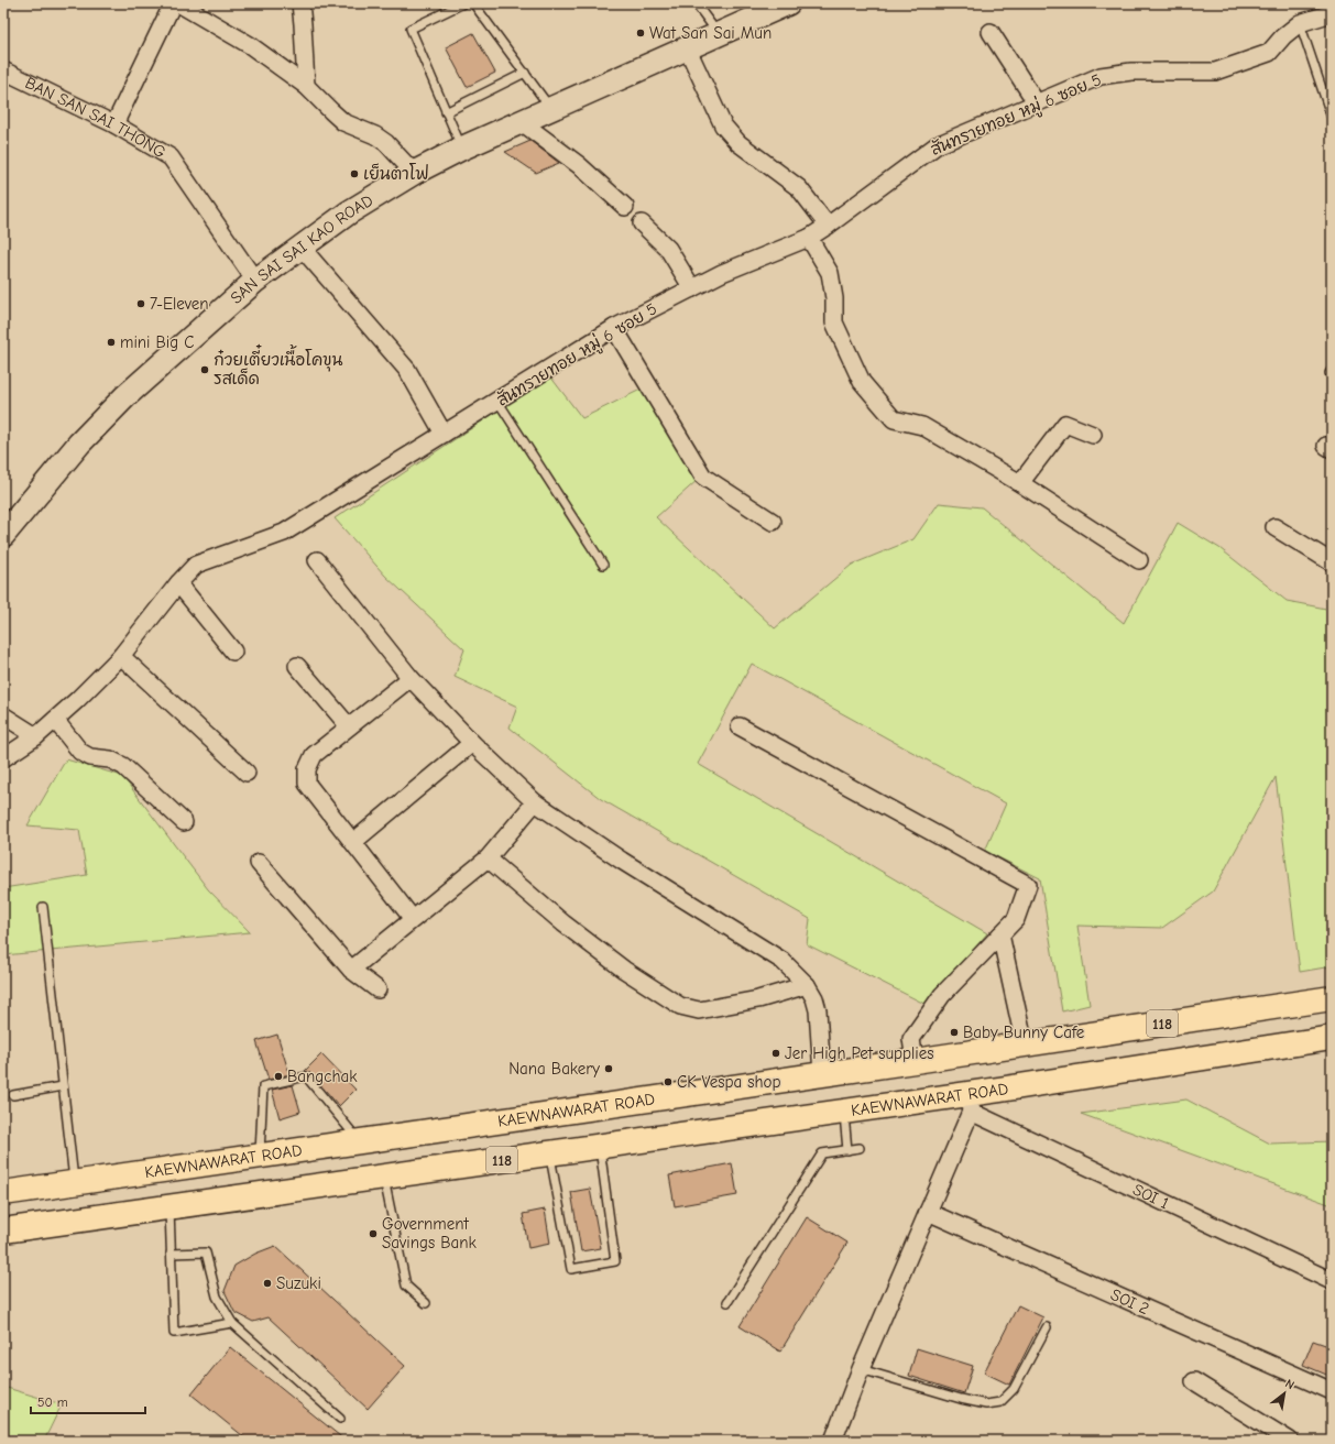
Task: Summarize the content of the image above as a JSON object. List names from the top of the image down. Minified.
{"streets":{"main road":["SAN SAI SAI KAO ROAD","118","KAEWNAWARAT ROAD"],"street":["สันทรายทอย หมู่ 6 ซอย 5","BAN SAN SAI THONG","SOI 1","SOI 2"]},"crossings":[["BAN SAN SAI THONG","SAN SAI SAI KAO ROAD"],["KAEWNAWARAT ROAD","SOI 1"]],"places":["Wat San Sai Mun","เย็นตาโฟ","7-Eleven","mini Big C","ก๋วยเตี๋ยวเนื้อโคขุน รสเด็ด","Baby Bunny Cafe","Jer High Pet supplies","Nana Bakery","Bangchak","CK Vespa shop","Government Savings Bank","Suzuki"],"scale_bar":"50 m","north":"top right"}
